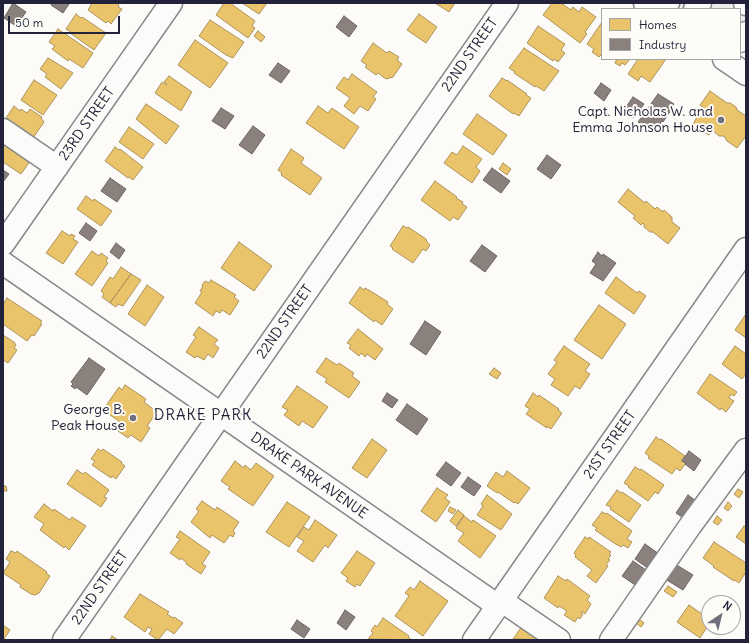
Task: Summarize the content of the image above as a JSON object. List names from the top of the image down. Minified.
{"streets":{"street":["22ND STREET","23RD STREET","21ST STREET","DRAKE PARK AVENUE"]},"crossings":[["22ND STREET","DRAKE PARK AVENUE"],["21ST STREET","DRAKE PARK AVENUE"]],"districts":["DRAKE PARK"],"places":["Capt. Nicholas W. and Emma Johnson House","George B. Peak House"],"legend":["Homes","Industry"],"scale_bar":"50 m","north":"top right"}
